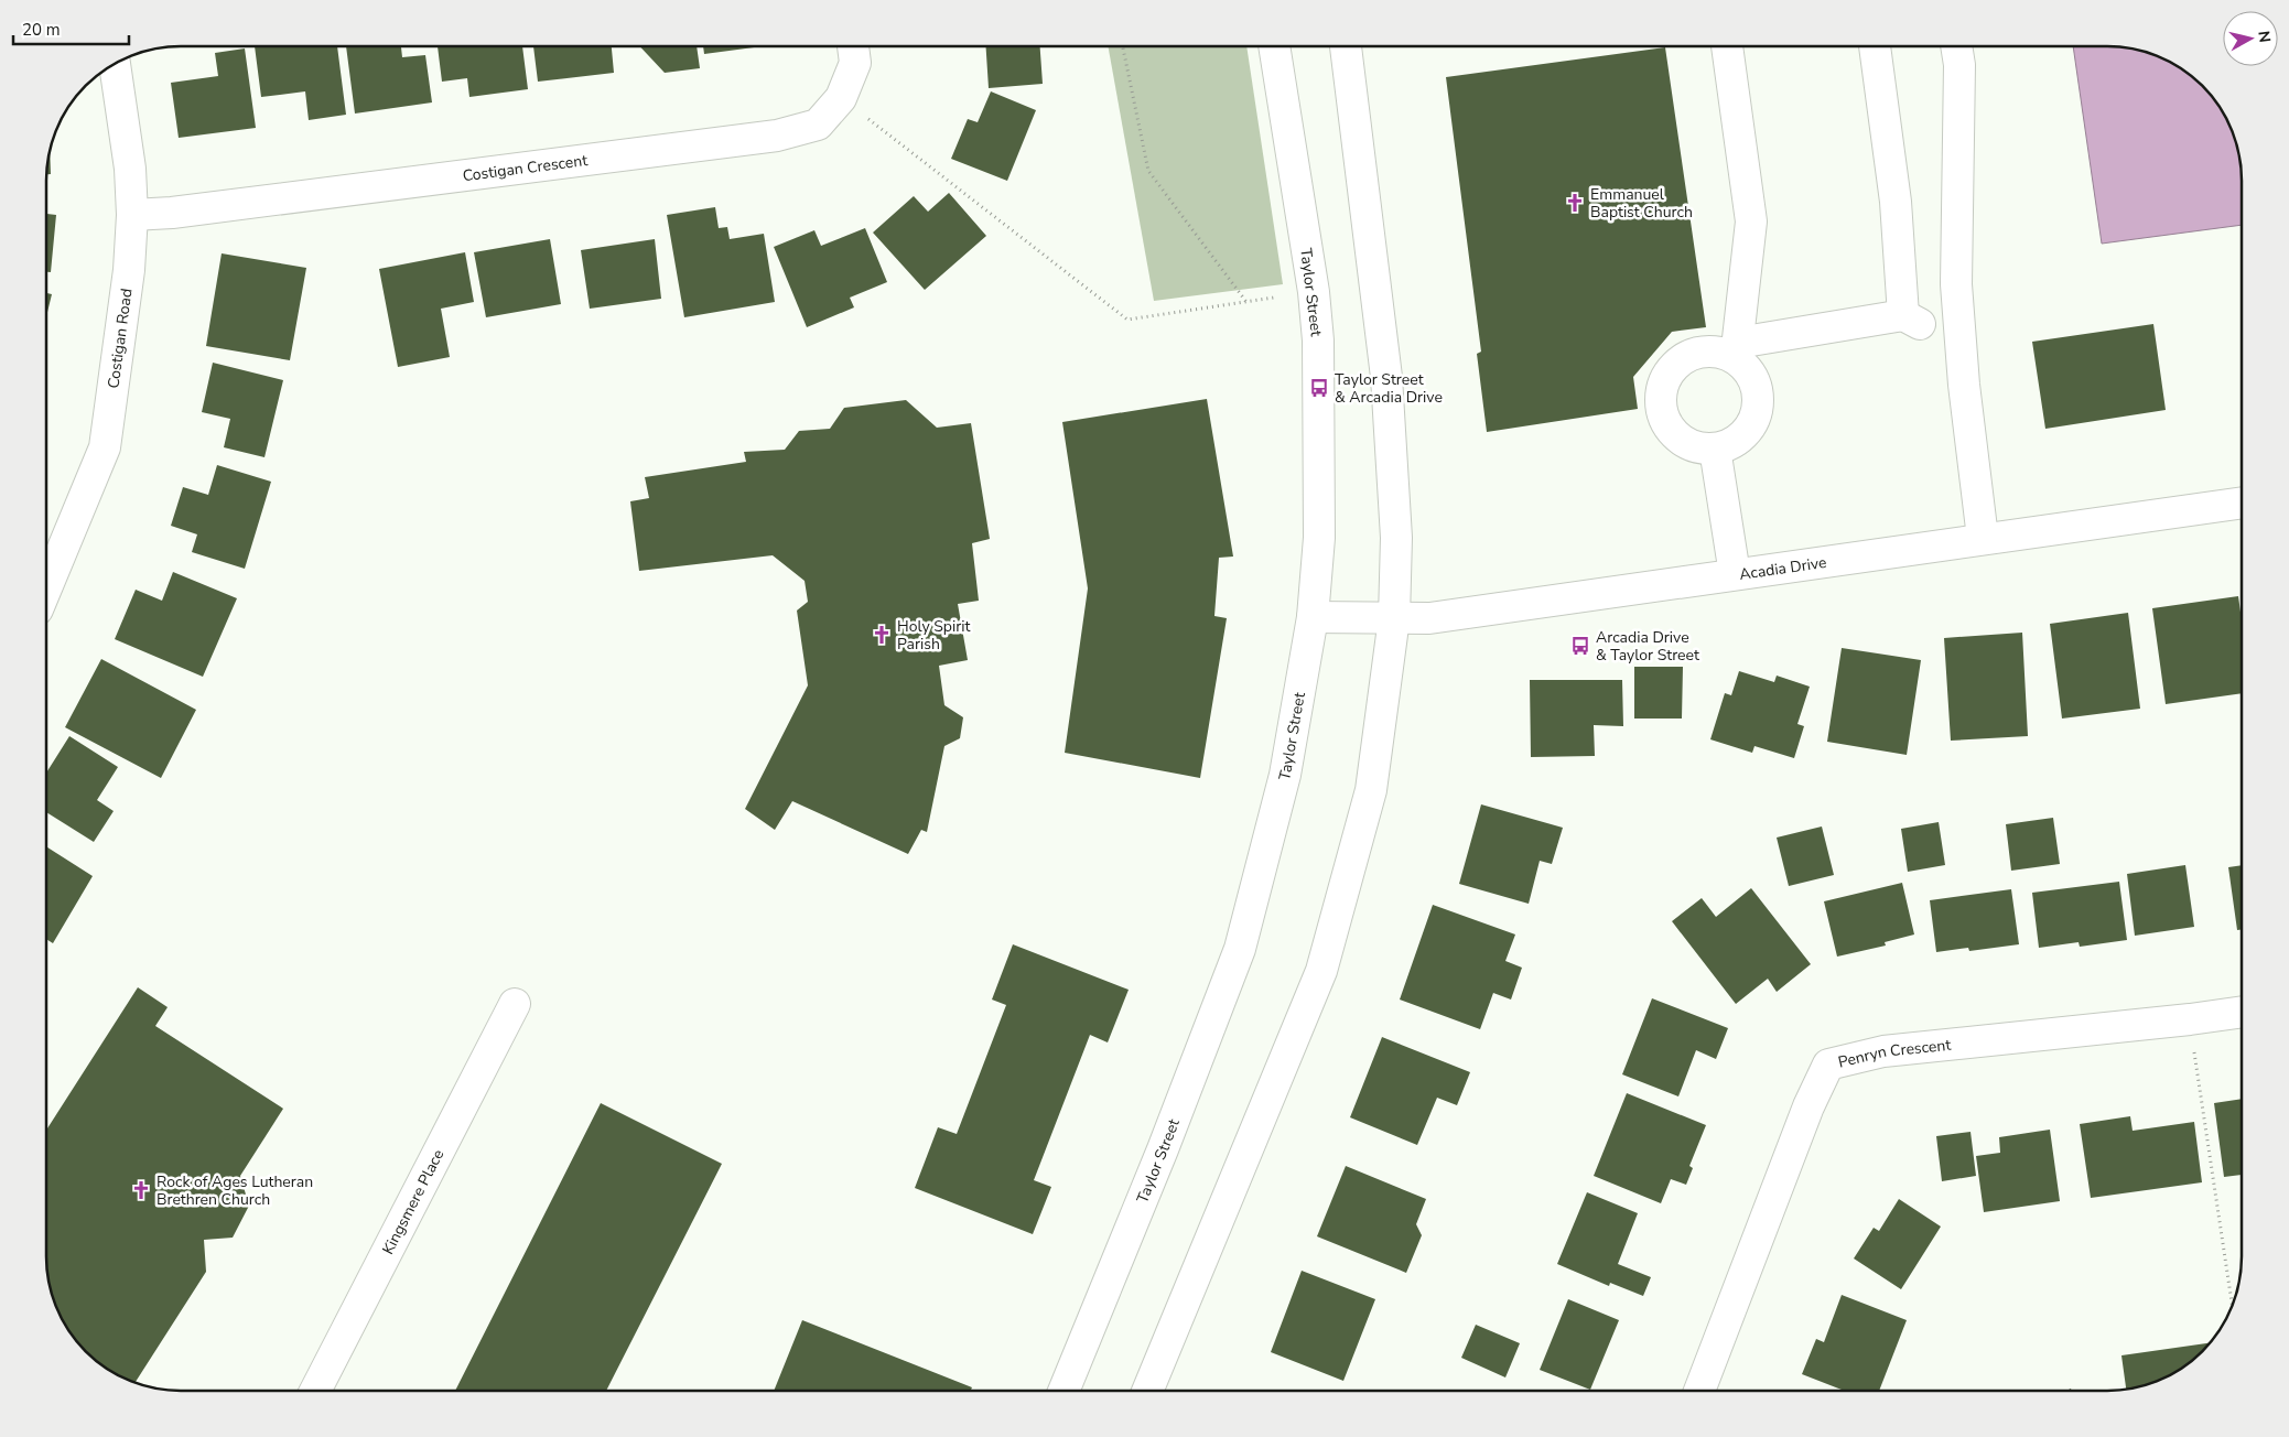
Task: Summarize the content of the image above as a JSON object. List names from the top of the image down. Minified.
{"streets":{"street":["Costigan Crescent","Taylor Street","Costigan Road","Acadia Drive","Penryn Crescent","Kingsmere Place"]},"crossings":[["Costigan Crescent","Costigan Road"],["Taylor Street","Acadia Drive"]],"places":{"church":["Emmanuel Baptist Church","Holy Spirit Parish","Rock of Ages Lutheran Brethren Church"],"bus stop":["Taylor Street & Arcadia Drive","Arcadia Drive & Taylor Street"]},"scale_bar":"20 m","north":"right"}
